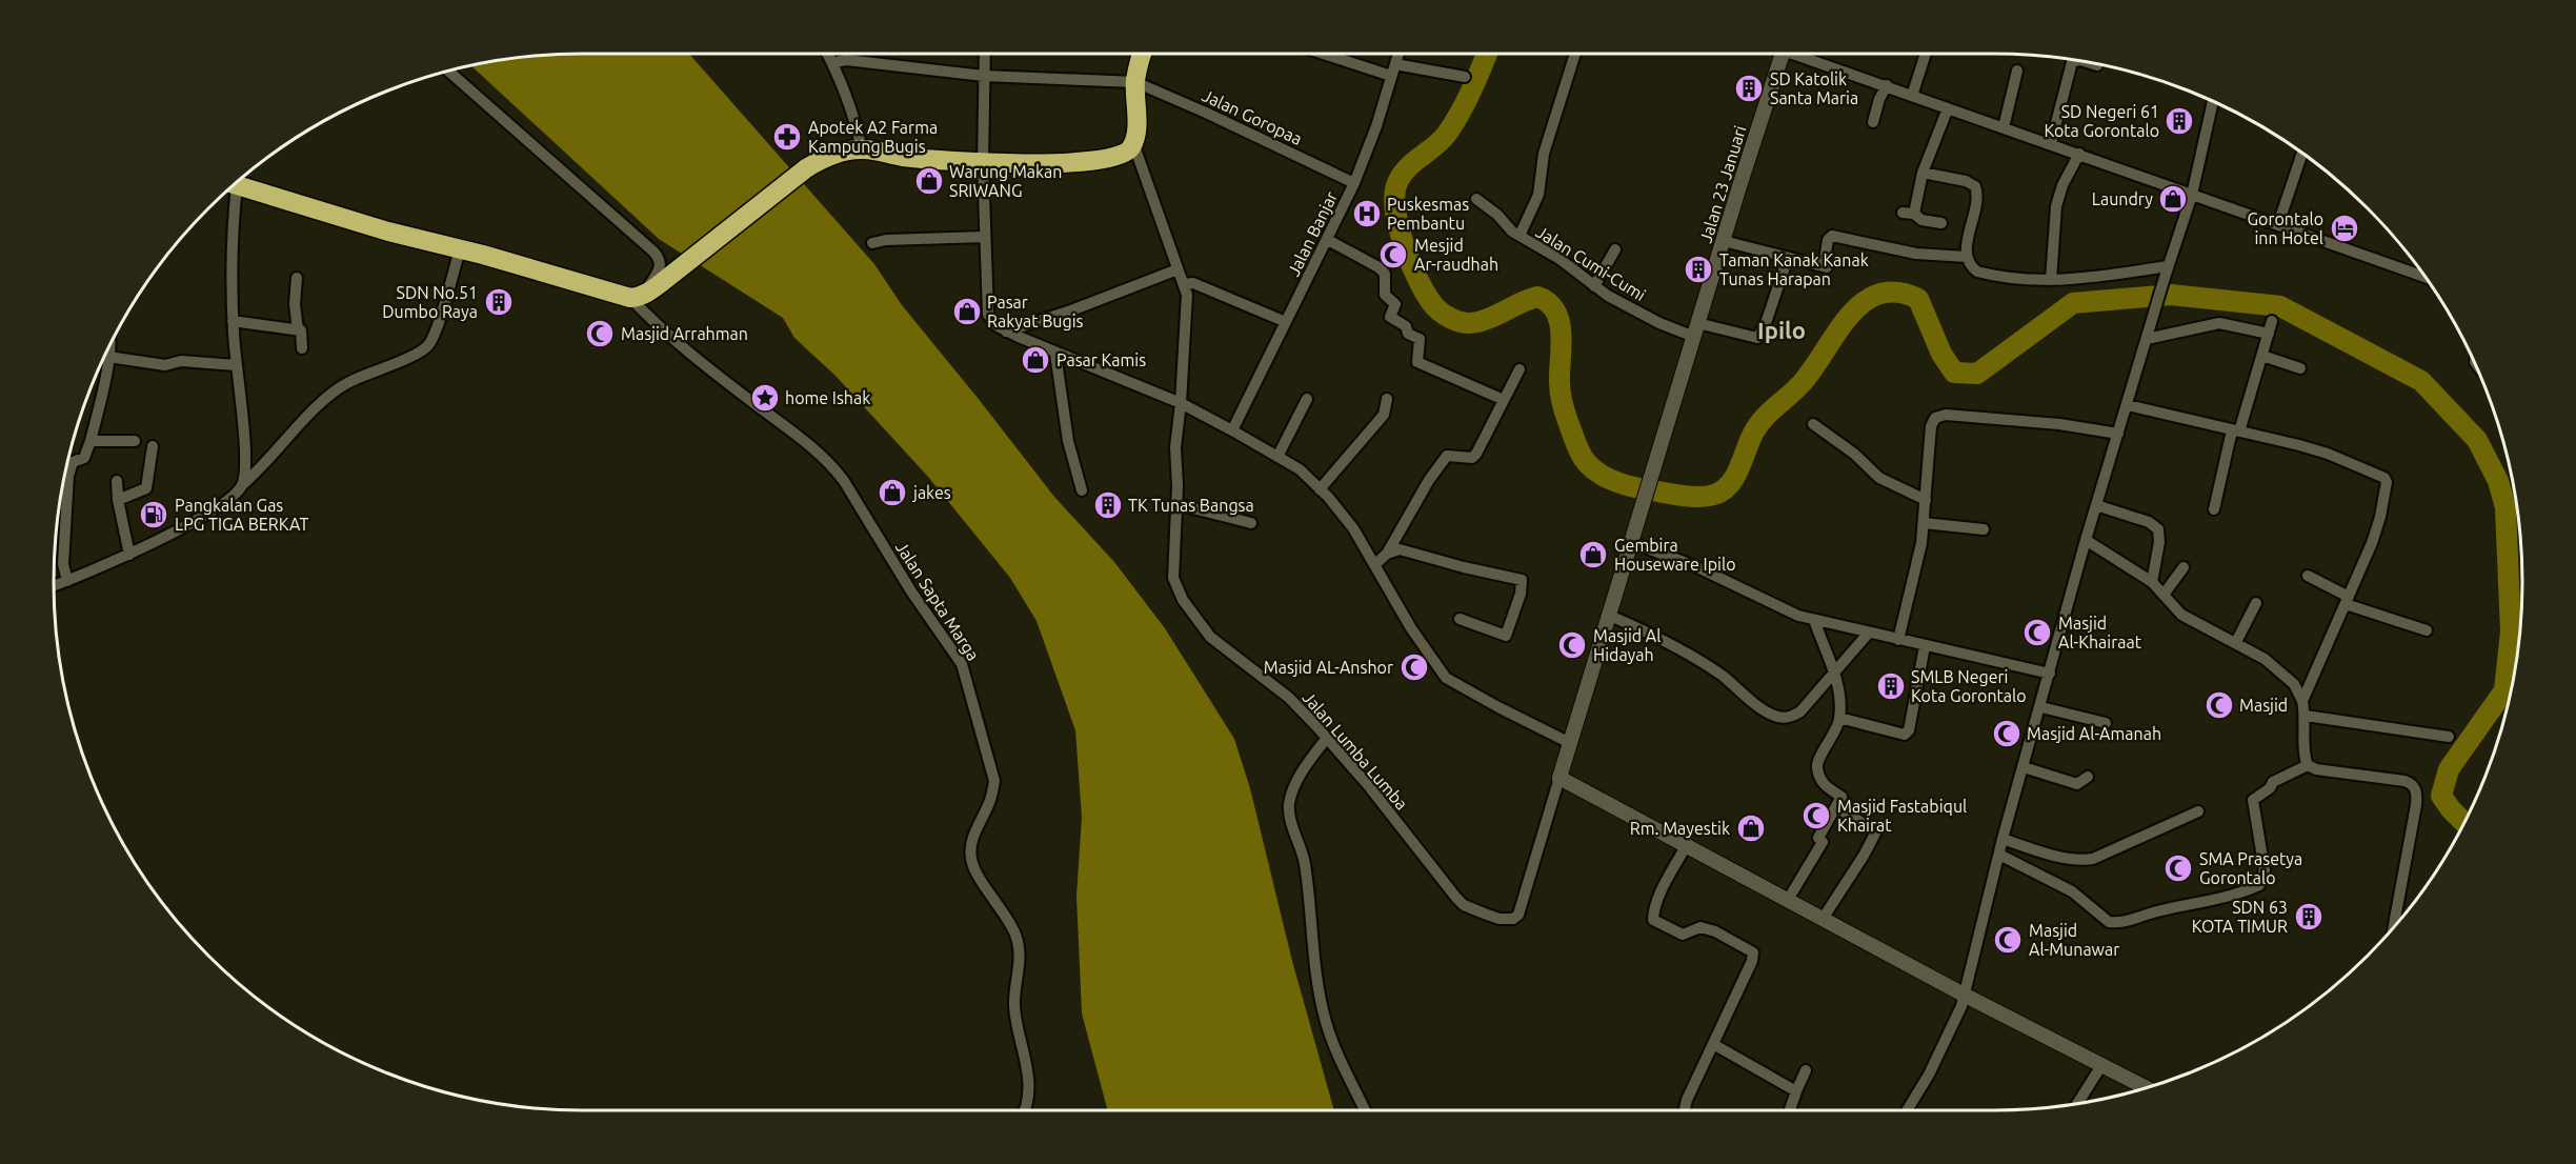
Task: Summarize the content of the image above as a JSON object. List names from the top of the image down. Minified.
{"streets":{"street":["Jalan Goropaa","Jalan 23 Januari","Jalan Banjar","Jalan Cumi-Cumi","Jalan Sapta Marga","Jalan Lumba Lumba"]},"crossings":[["Jalan Goropaa","Jalan Banjar"],["Jalan 23 Januari","Jalan Cumi-Cumi"],["Jalan 23 Januari","Jalan Lumba Lumba"]],"districts":["Ipilo"],"places":{"building":["SD Katolik Santa Maria","SD Negeri 61 Kota Gorontalo","Taman Kanak Kanak Tunas Harapan","SDN No.51 Dumbo Raya","TK Tunas Bangsa","SMLB Negeri Kota Gorontalo","SDN 63 KOTA TIMUR"],"pharmacy":["Apotek A2 Farma Kampung Bugis"],"shop":["Warung Makan SRIWANG","Laundry","Pasar Rakyat Bugis","Pasar Kamis","jakes","Gembira Houseware Ipilo","Rm. Mayestik"],"hospital":["Puskesmas Pembantu"],"hotel":["Gorontalo inn Hotel"],"mosque":["Mesjid Ar-raudhah","Masjid Arrahman","Masjid Al-Khairaat","Masjid Al Hidayah","Masjid AL-Anshor","Masjid","Masjid Al-Amanah","Masjid Fastabiqul Khairat","SMA Prasetya Gorontalo","Masjid Al-Munawar"],"place":["home Ishak"],"fuel station":["Pangkalan Gas LPG TIGA BERKAT"]}}
